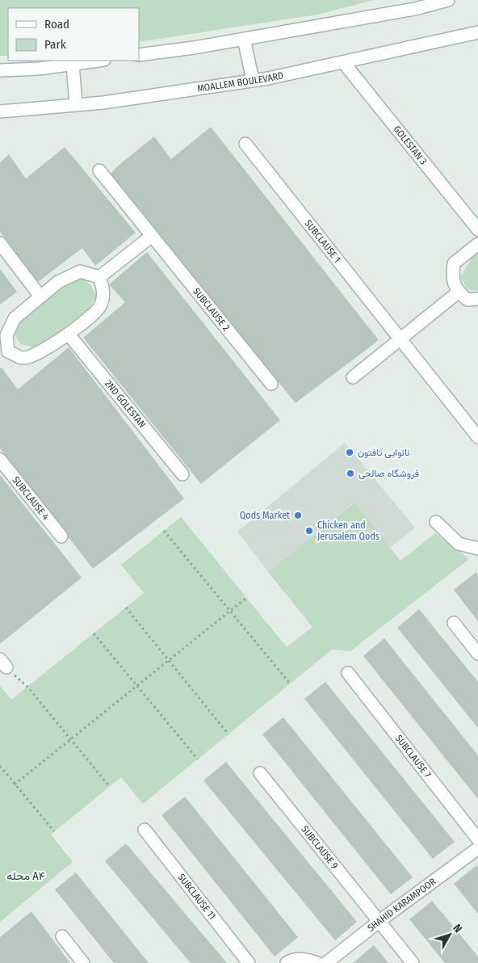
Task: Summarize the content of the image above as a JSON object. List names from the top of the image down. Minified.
{"streets":{"street":["MOALLEM BOULEVARD","GOLESTAN 3","SUBCLAUSE 1","SUBCLAUSE 2","2ND GOLESTAN","SUBCLAUSE 4","SUBCLAUSE 7","SUBCLAUSE 9","SUBCLAUSE 11","SHAHID KARAMPOOR"]},"crossings":[["MOALLEM BOULEVARD","GOLESTAN 3"],["SUBCLAUSE 9","SHAHID KARAMPOOR"]],"districts":["محله A۴"],"places":["نانوایی تافتون","فروشگاه صالحی","Qods Market","Chicken and Jerusalem Qods"],"legend":["Road","Park"],"north":"top right"}
